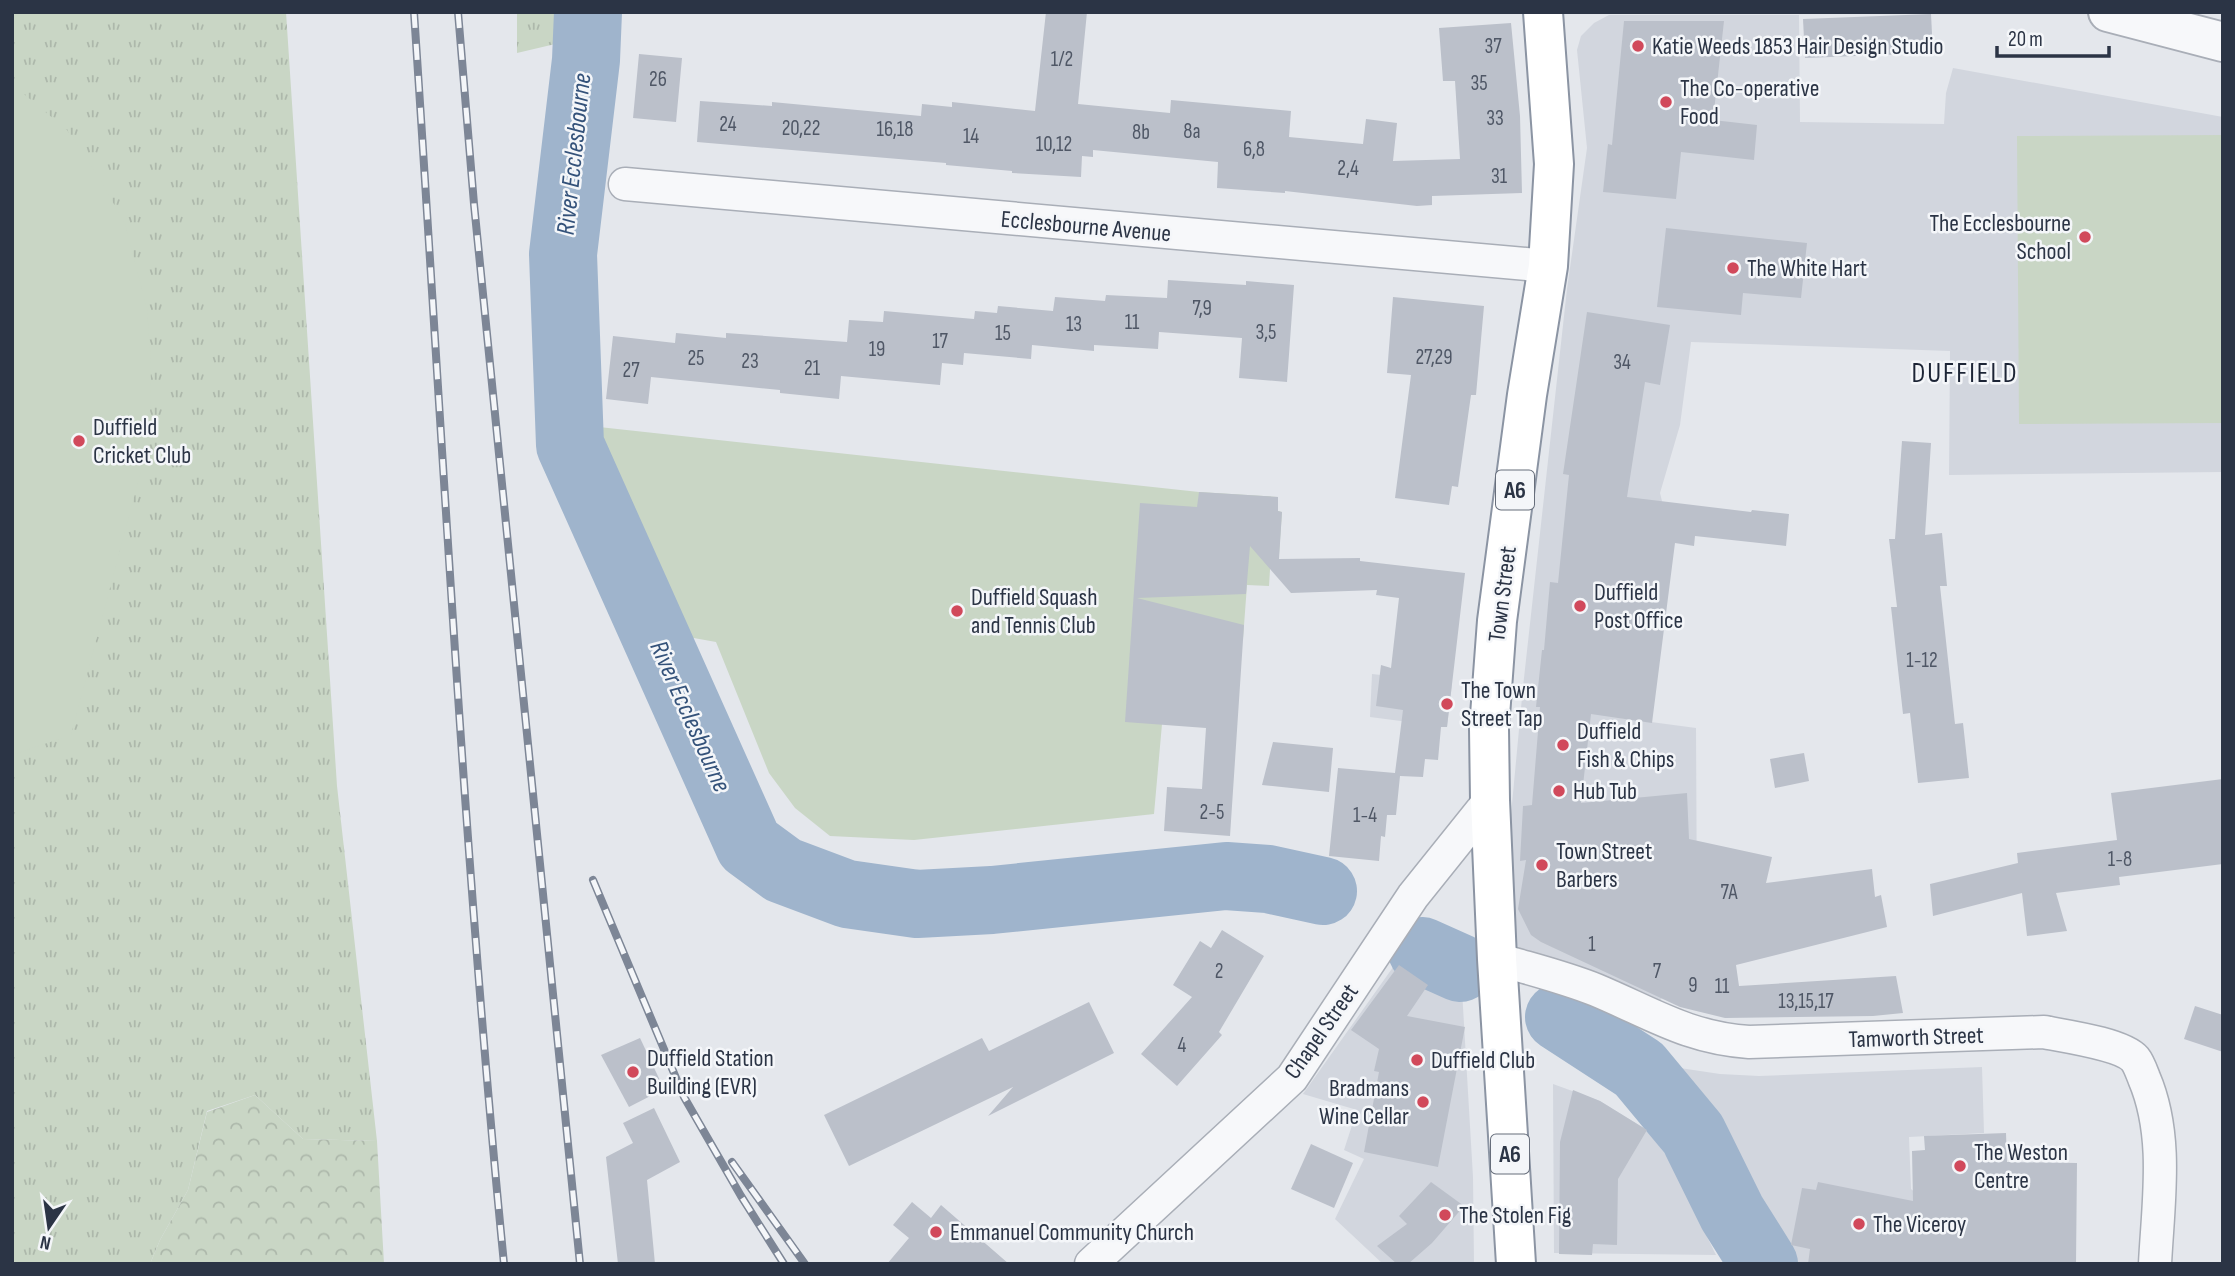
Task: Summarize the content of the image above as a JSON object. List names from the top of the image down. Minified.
{"streets":{"highway":["A6","Town Street"],"street":["Ecclesbourne Avenue","Chapel Street","Tamworth Street"]},"crossings":[["Ecclesbourne Avenue","Town Street"],["A6","Town Street"],["A6","Tamworth Street"],["Town Street","Chapel Street"],["Town Street","Tamworth Street"]],"districts":["DUFFIELD"],"water":["River Ecclesbourne"],"places":["Katie Weeds 1853 Hair Design Studio","The Co-operative Food","The Ecclesbourne School","The White Hart","Duffield Cricket Club","Duffield Post Office","Duffield Squash and Tennis Club","The Town Street Tap","Duffield Fish & Chips","Hub Tub","Town Street Barbers","Duffield Club","Duffield Station Building (EVR)","Bradmans Wine Cellar","The Weston Centre","The Stolen Fig","The Viceroy","Emmanuel Community Church"],"house_numbers":["37","1/2","26","35","33","24","20,22","16,18","8a","8b","14","10,12","6,8","2,4","31","7,9","11","13","3,5","15","17","19","27,29","25","23","34","21","27","1-12","2-5","1-4","1-8","7A","1","2","7","9","11","13,15,17","4"],"scale_bar":"20 m","north":"bottom"}
